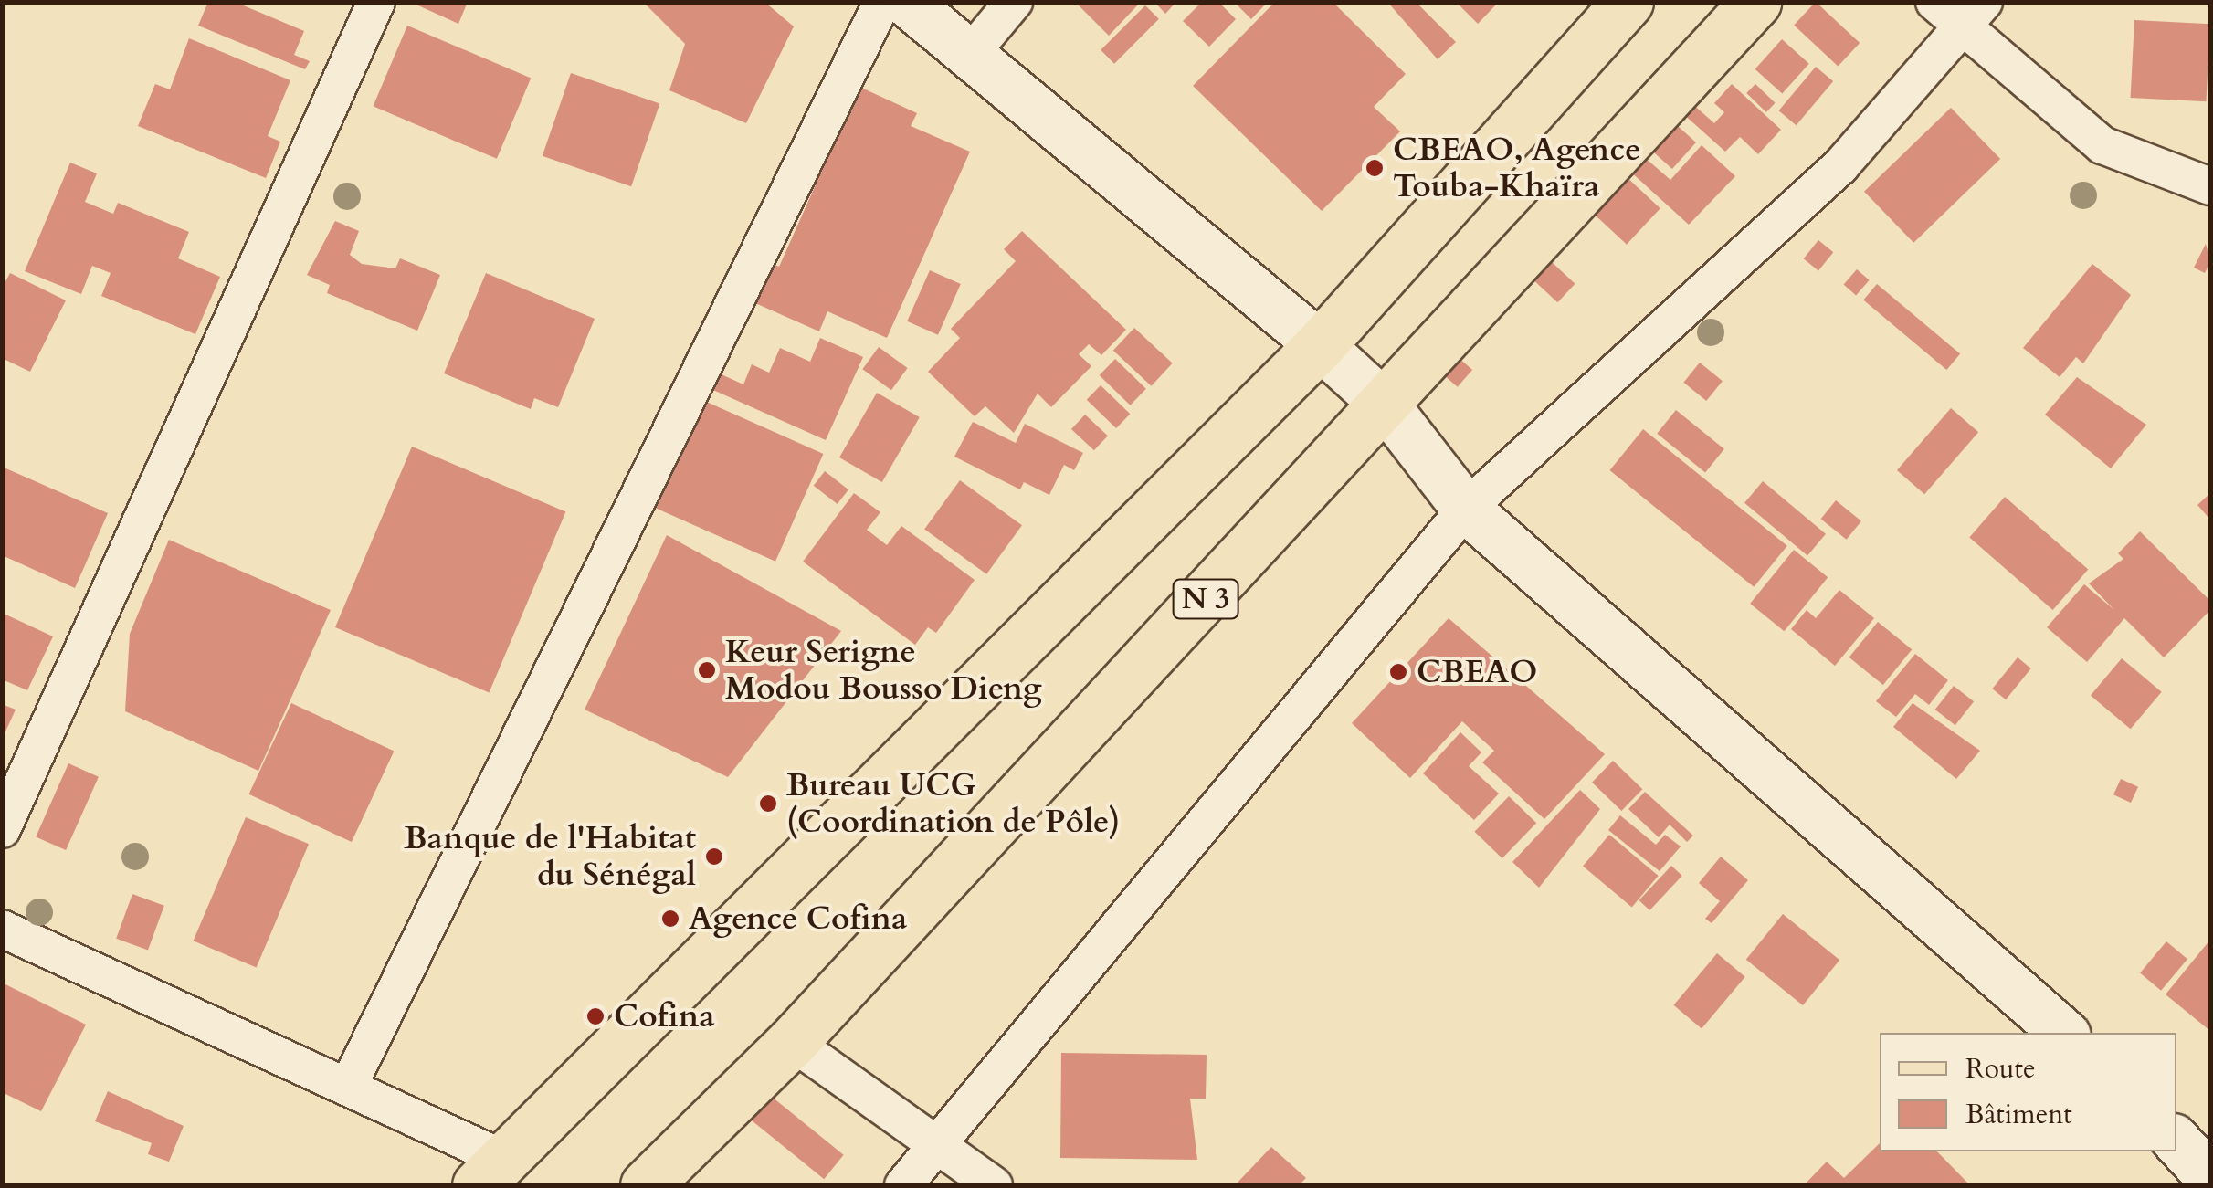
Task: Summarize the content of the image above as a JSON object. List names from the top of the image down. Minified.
{"streets":{"main road":["N 3"]},"places":["CBEAO, Agence Touba-Khaïra","Keur Serigne Modou Bousso Dieng","CBEAO","Bureau UCG (Coordination de Pôle)","Banque de l'Habitat du Sénégal","Agence Cofina","Cofina"],"legend":["Route","Bâtiment"]}
